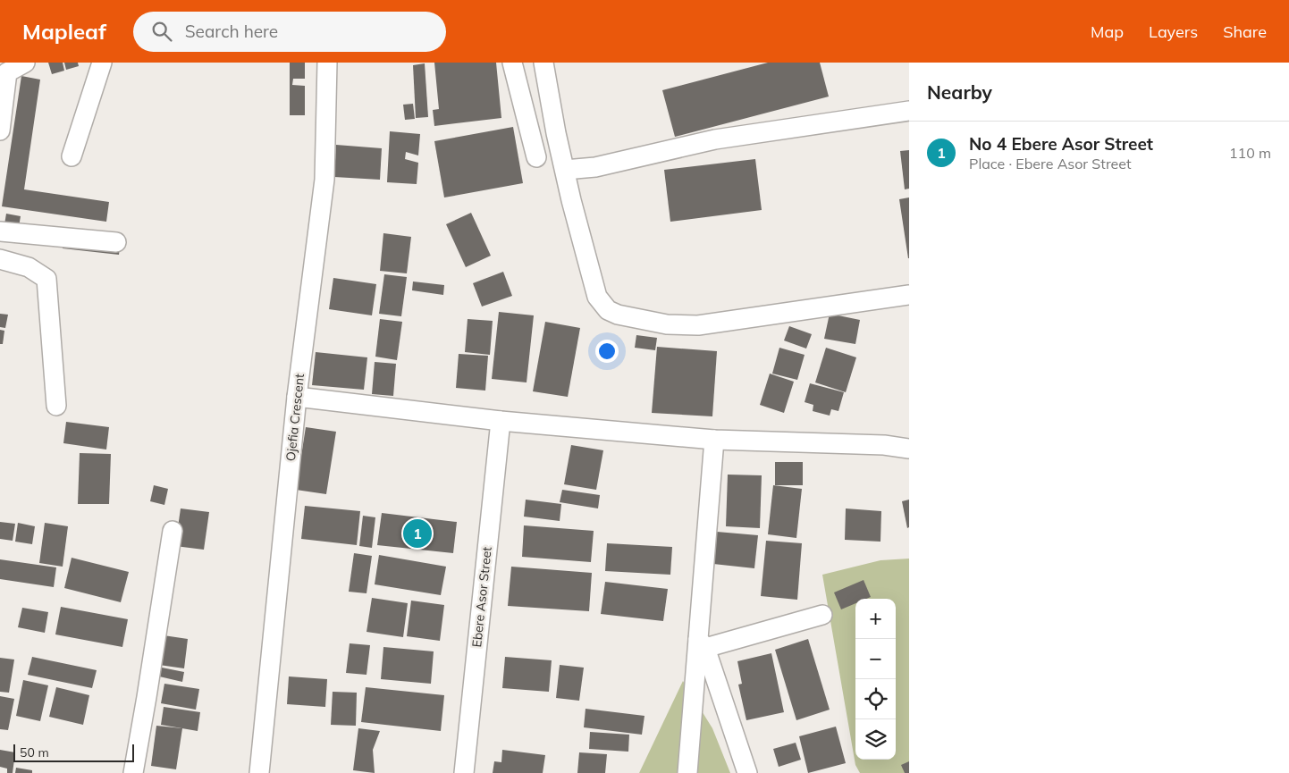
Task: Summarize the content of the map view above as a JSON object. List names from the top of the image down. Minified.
{"streets":{"street":["Ojefia Crescent","Ebere Asor Street"]},"scale_bar":"50 m","page":{"header":"Mapleaf","search":"Search here","nav":["Map","Layers","Share"],"heading":"Nearby","list":[{"mark":"1","name":"No 4 Ebere Asor Street","note":"Place · Ebere Asor Street","value":"110 m"}],"pins":"1","map_buttons":["+","−"],"scale":"50 m"}}
